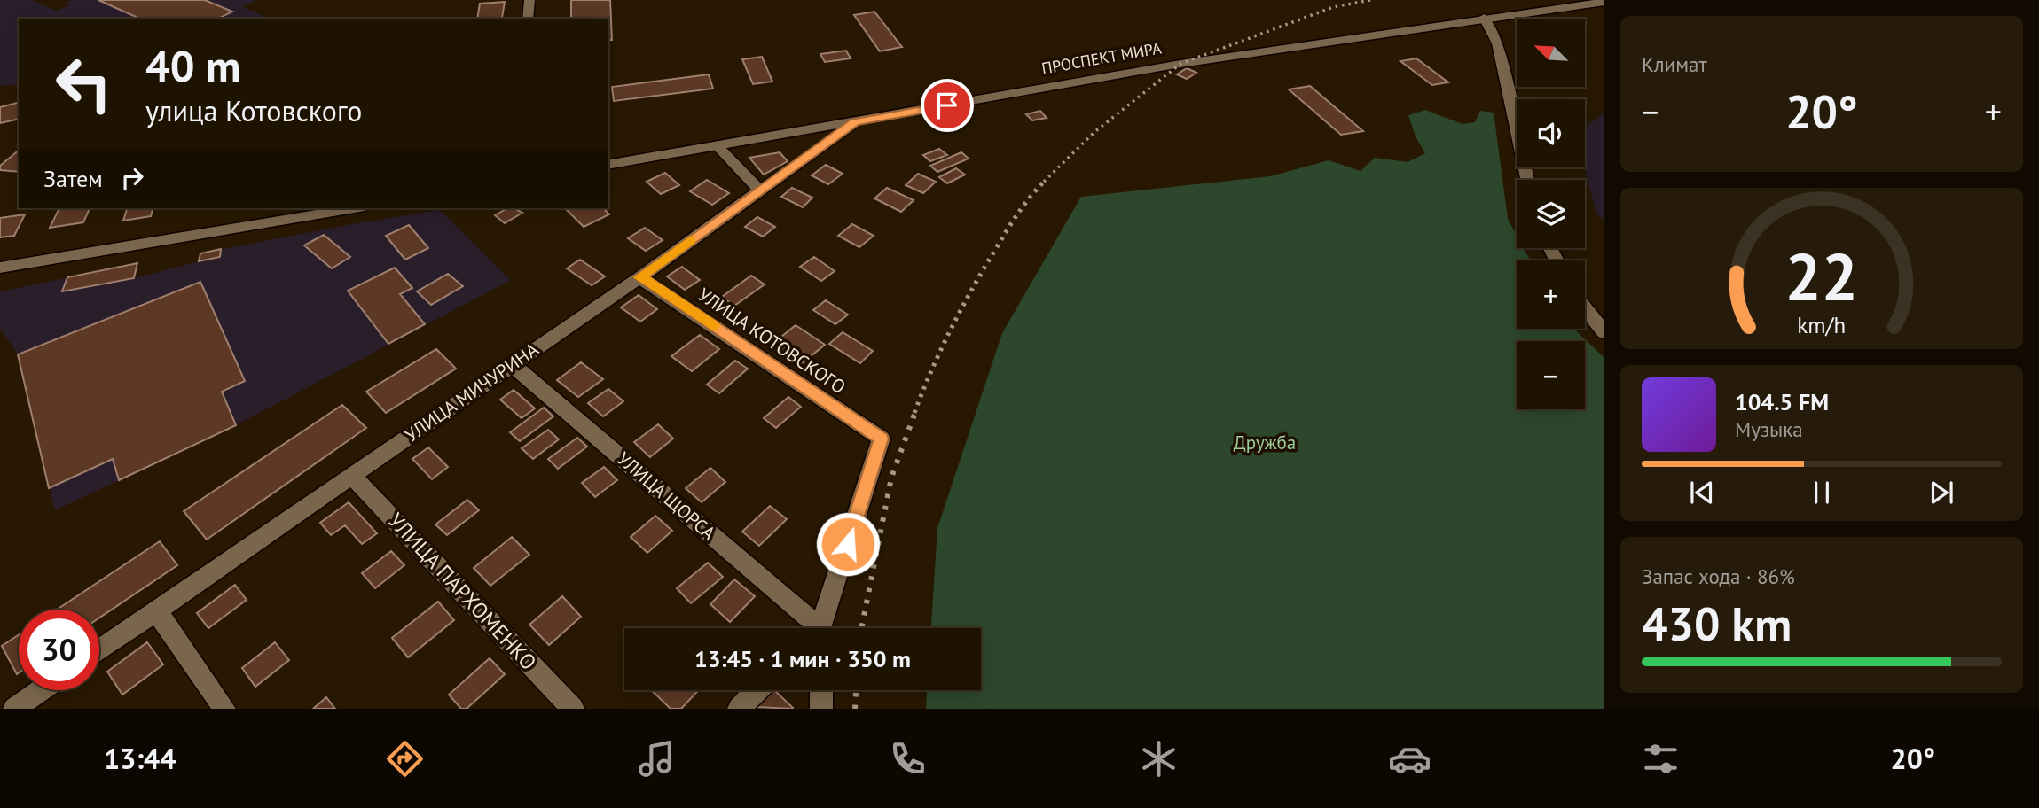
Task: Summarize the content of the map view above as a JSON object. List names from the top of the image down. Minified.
{"streets":{"street":["ПРОСПЕКТ МИРА","УЛИЦА КОТОВСКОГО","УЛИЦА МИЧУРИНА","УЛИЦА ЩОРСА","УЛИЦА ПАРХОМЕНКО"]},"crossings":[["ПРОСПЕКТ МИРА","УЛИЦА МИЧУРИНА"],["УЛИЦА КОТОВСКОГО","УЛИЦА МИЧУРИНА"],["УЛИЦА МИЧУРИНА","УЛИЦА ЩОРСА"],["УЛИЦА МИЧУРИНА","УЛИЦА ПАРХОМЕНКО"]],"parks":["Дружба"],"north":"top left","page":{"tile":["Климат",["Запас хода · 86%","430 km"]],"map_buttons":["+","−"],"turn":["40 m","улица Котовского"],"heat":["−","20°","+"],"then":"Затем","song":["104.5 FM","Музыка"],"limit":"30","trip":"13:45 · 1 мин · 350 m","tabs":["13:44","20°"],"gauge":["22","km/h"]}}
